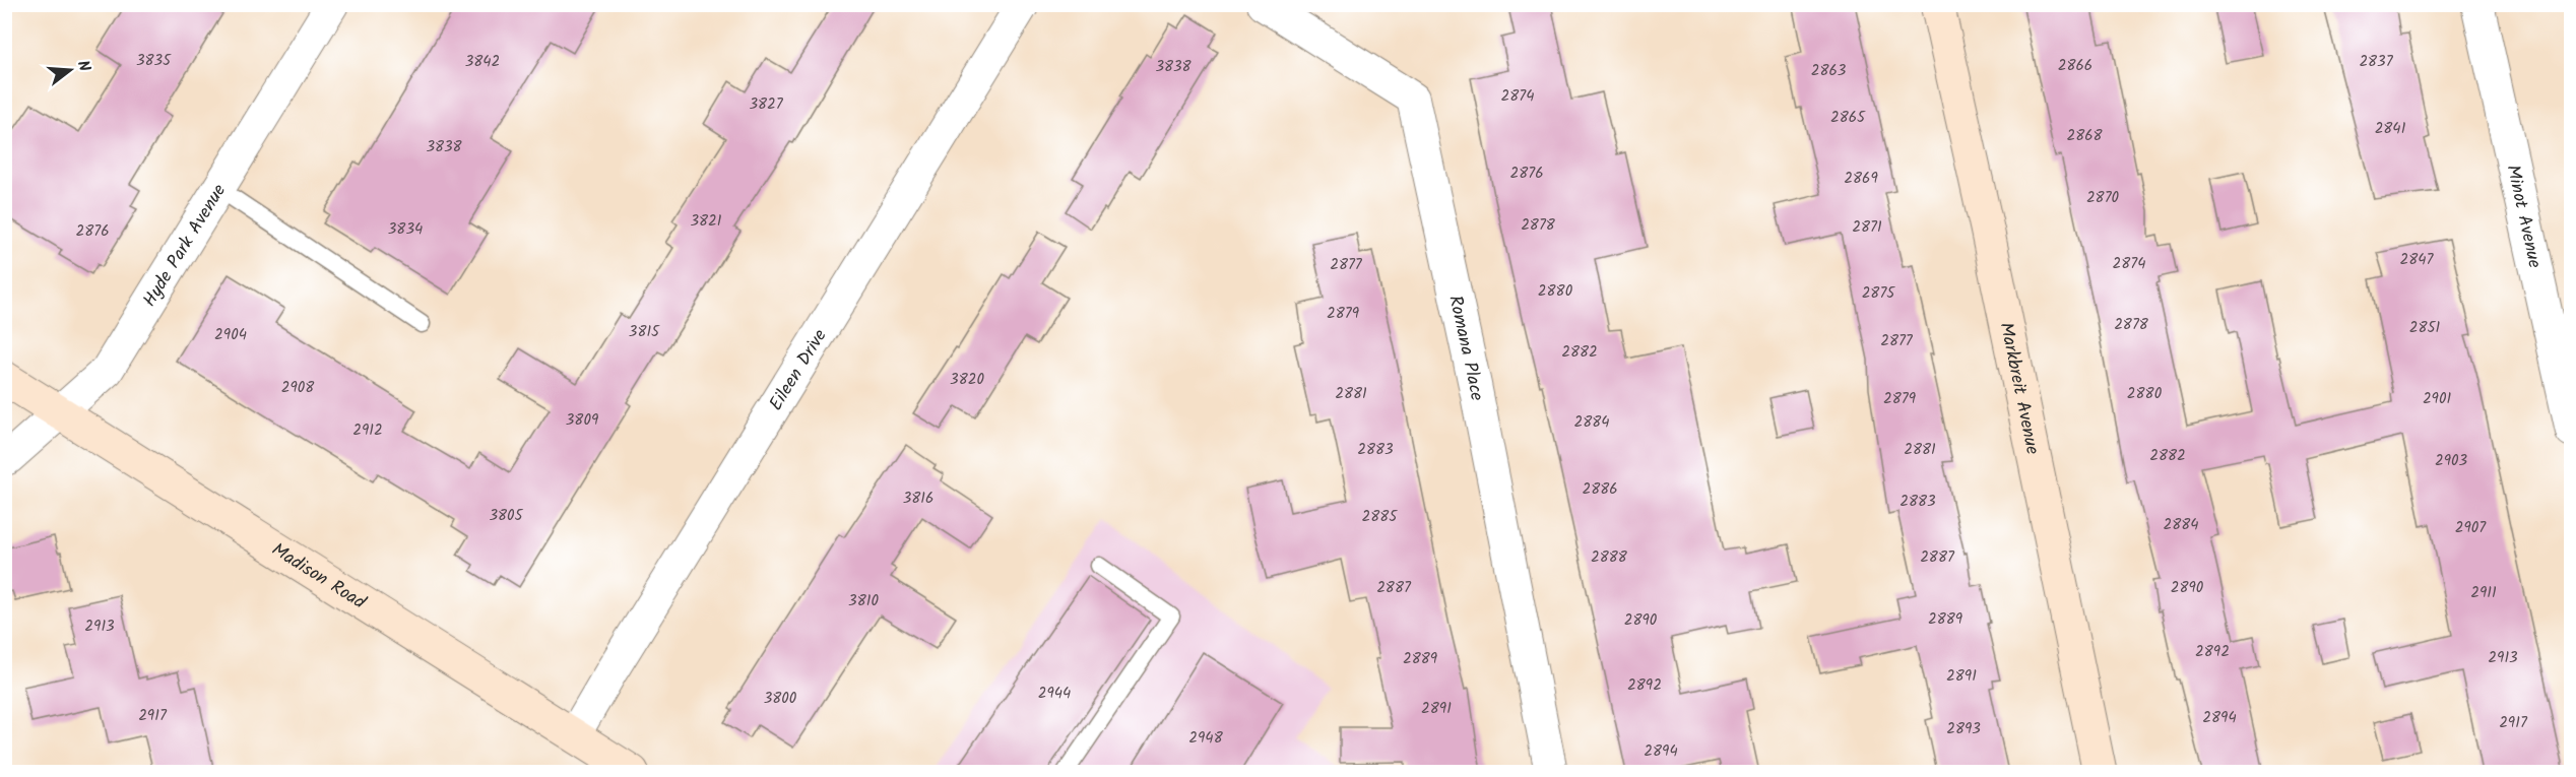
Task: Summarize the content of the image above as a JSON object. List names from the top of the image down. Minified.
{"streets":{"street":["Minot Avenue","Hyde Park Avenue","Romana Place","Eileen Drive","Markbreit Avenue","Madison Road"]},"crossings":[["Hyde Park Avenue","Madison Road"],["Eileen Drive","Madison Road"]],"house_numbers":["3835","3842","2837","2866","3838","2863","2874","3827","2865","2841","2868","3838","2876","2869","2870","3821","2878","2871","3834","2876","2847","2874","2877","2880","2875","2879","2878","2851","3815","2904","2877","2882","3820","2908","2881","2880","2879","2901","3809","2884","2912","2883","2881","2882","2903","2886","3816","2883","3805","2885","2884","2907","2888","2887","2887","2890","2911","3810","2889","2890","2913","2892","2913","2889","2891","2892","2944","3800","2891","2917","2894","2917","2893","2948","2894"],"north":"right"}
